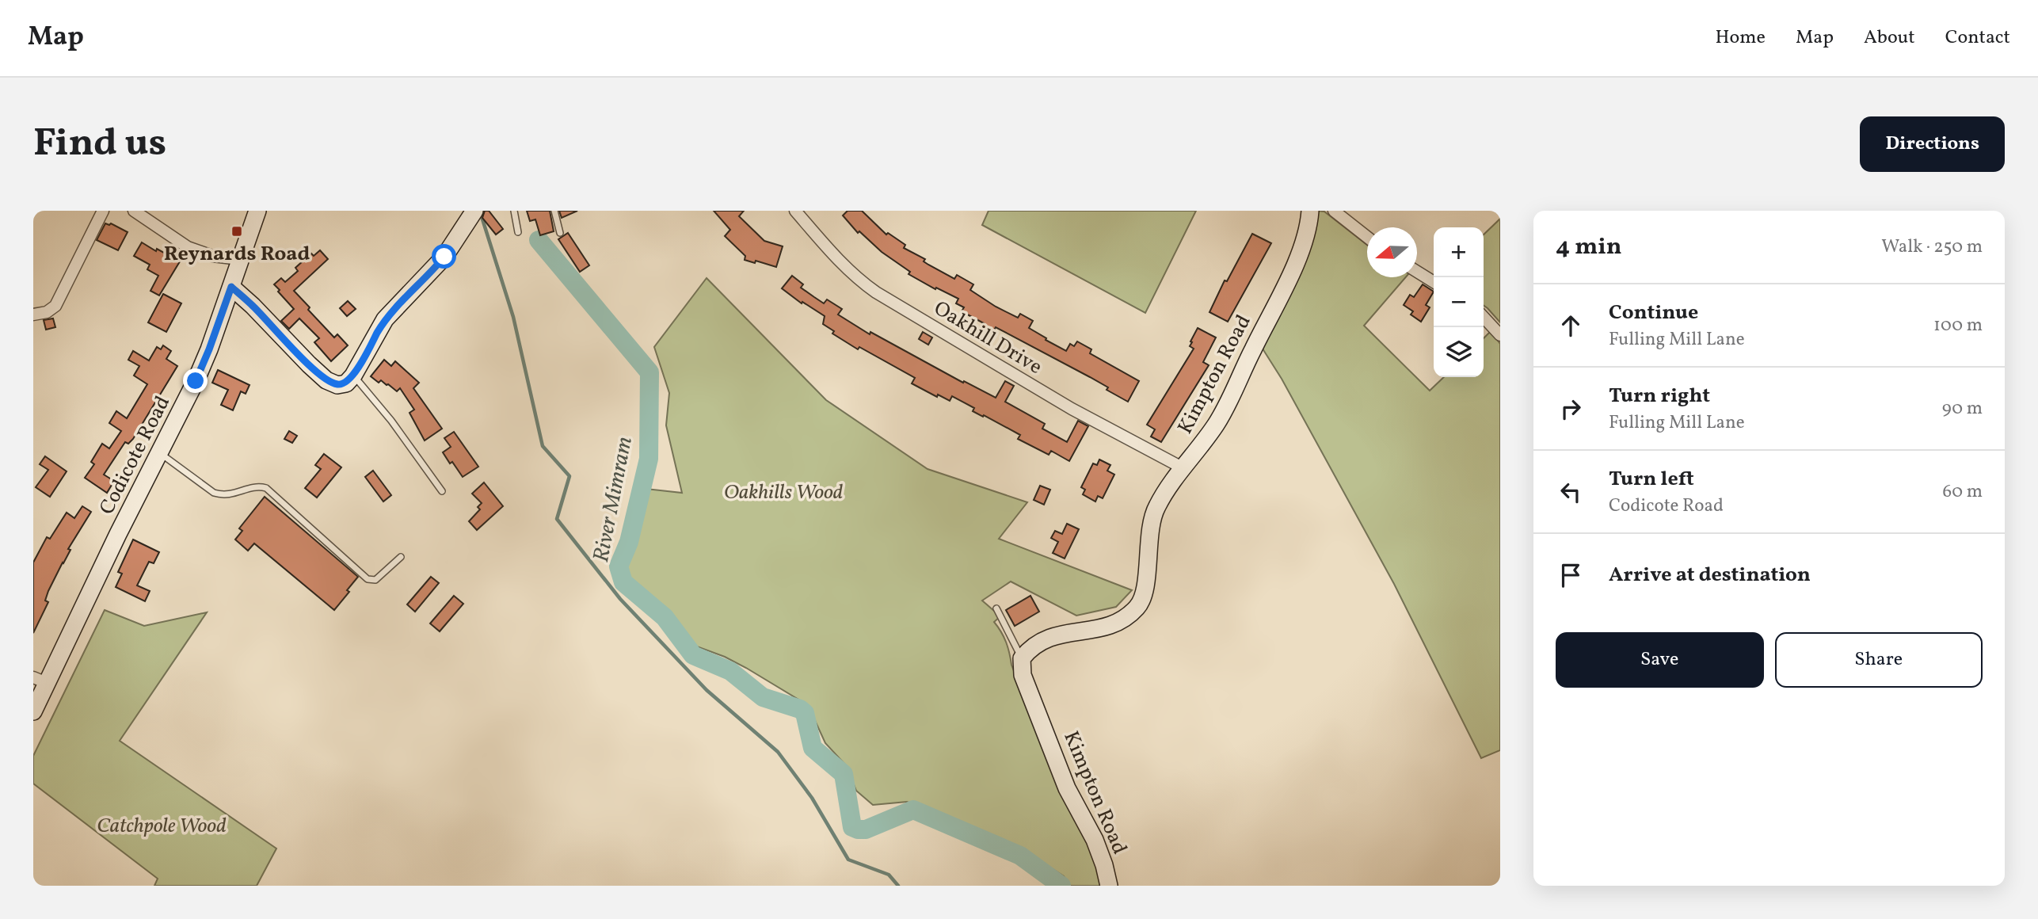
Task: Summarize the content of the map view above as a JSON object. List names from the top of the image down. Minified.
{"streets":{"street":["Oakhill Drive","Kimpton Road","Codicote Road"]},"crossings":[["Oakhill Drive","Kimpton Road"]],"water":["River Mimram"],"parks":["Oakhills Wood","Catchpole Wood"],"places":{"transit":["Reynards Road"]},"north":"left","page":{"header":"Map","nav":["Home","Map","About","Contact"],"buttons":["Directions",["Save","Share"]],"title":"Find us","heading":["4 min","Walk · 250 m"],"map_buttons":["+","−"],"list":[["Continue","Fulling Mill Lane","100 m"],["Turn right","Fulling Mill Lane","90 m"],["Turn left","Codicote Road","60 m"],"Arrive at destination"]}}
